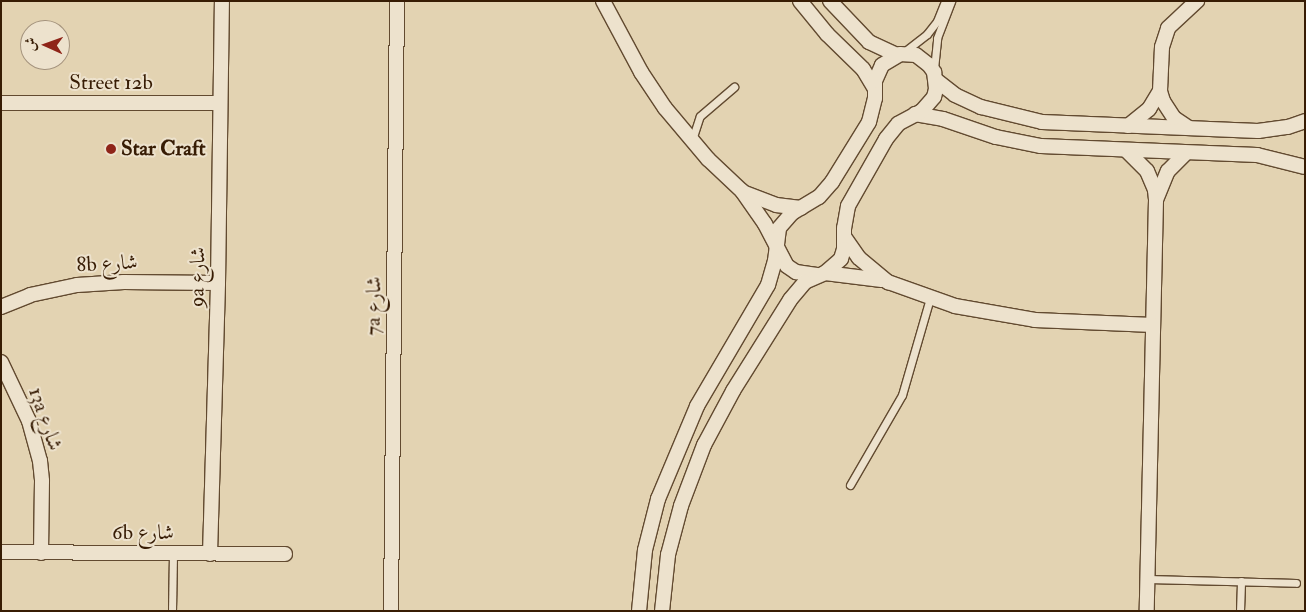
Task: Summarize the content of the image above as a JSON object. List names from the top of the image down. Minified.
{"streets":{"street":["Street 12b","8b شارع","9a شارع","7a شارع","13a شارع","6b شارع"]},"crossings":[["Street 12b","9a شارع"],["8b شارع","9a شارع"],["9a شارع","6b شارع"],["13a شارع","6b شارع"]],"places":["Star Craft"],"north":"left"}
